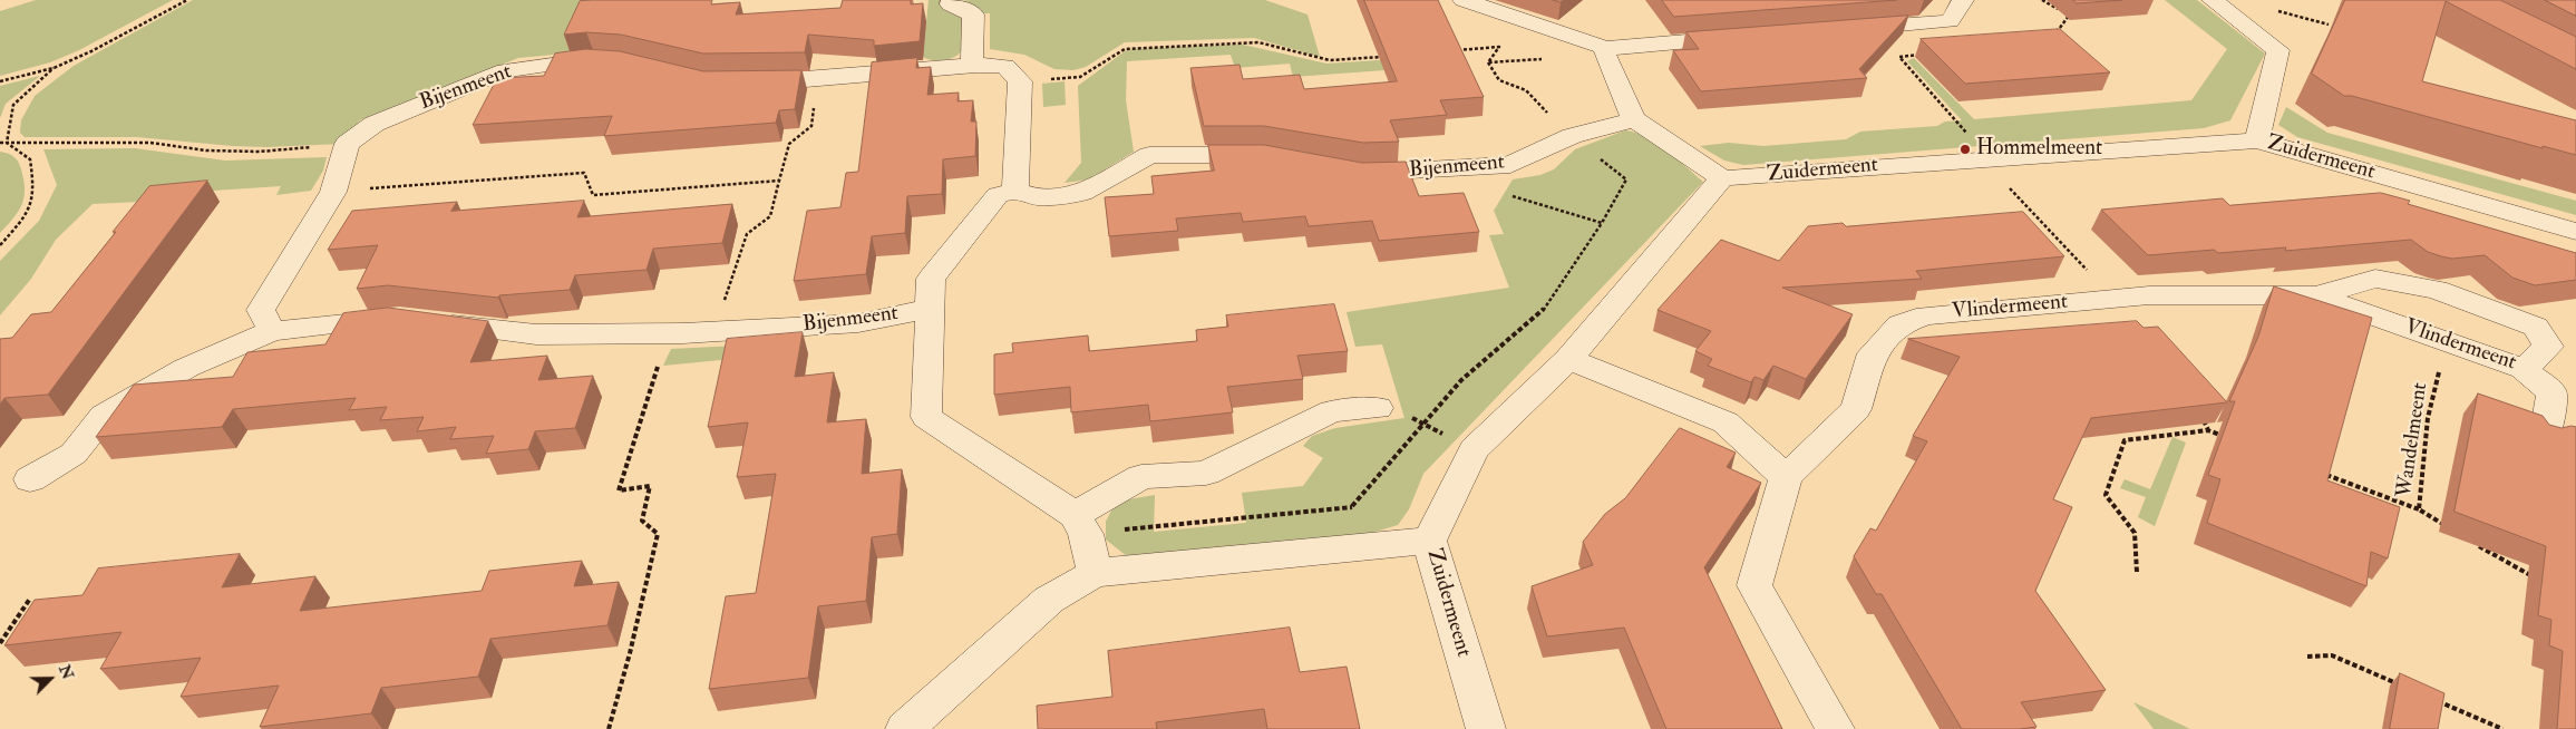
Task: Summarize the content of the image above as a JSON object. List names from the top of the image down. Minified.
{"streets":{"street":["Bijenmeent","Zuidermeent","Vlindermeent"],"path":["Wandelmeent"]},"crossings":[["Vlindermeent","Wandelmeent"]],"places":["Hommelmeent"],"north":"top right"}
